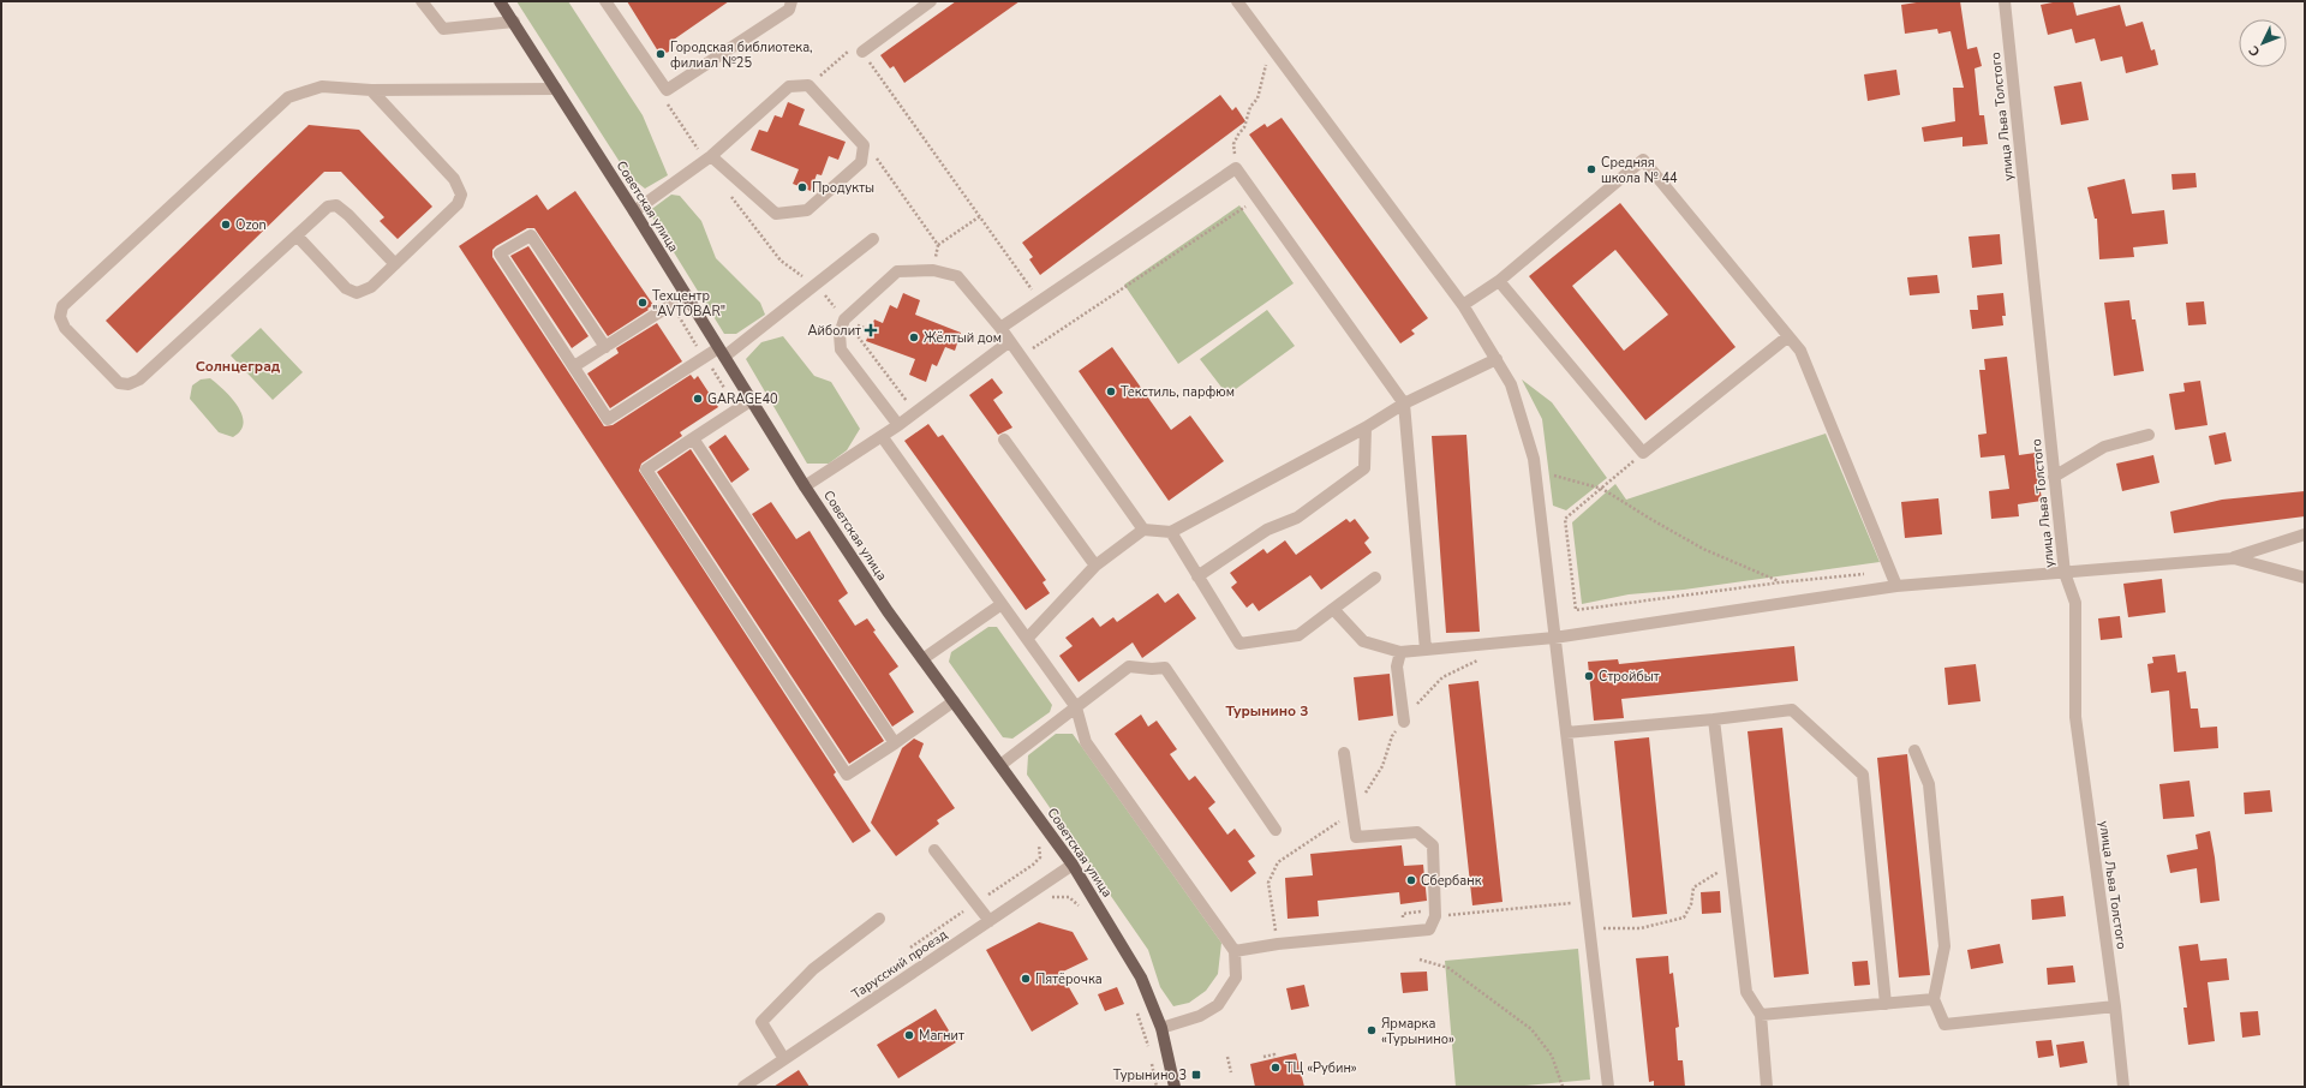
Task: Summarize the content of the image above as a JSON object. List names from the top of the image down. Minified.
{"streets":{"main road":["Советская улица"],"street":["улица Льва Толстого","Тарусский проезд"]},"crossings":[["Советская улица","Тарусский проезд"]],"districts":["Солнцеград","Турынино 3"],"places":{"other":["Городская библиотека, филиал №25","Средняя школа № 44","Продукты","Ozon","Техцентр \"AVTOBAR\"","Жёлтый дом","Текстиль, парфюм","GARAGE40","Стройбыт","Сбербанк","Пятёрочка","Ярмарка «Турынино»","Магнит","ТЦ «Рубин»"],"health":["Айболит"],"transit":["Турынино 3"]},"north":"bottom left"}
